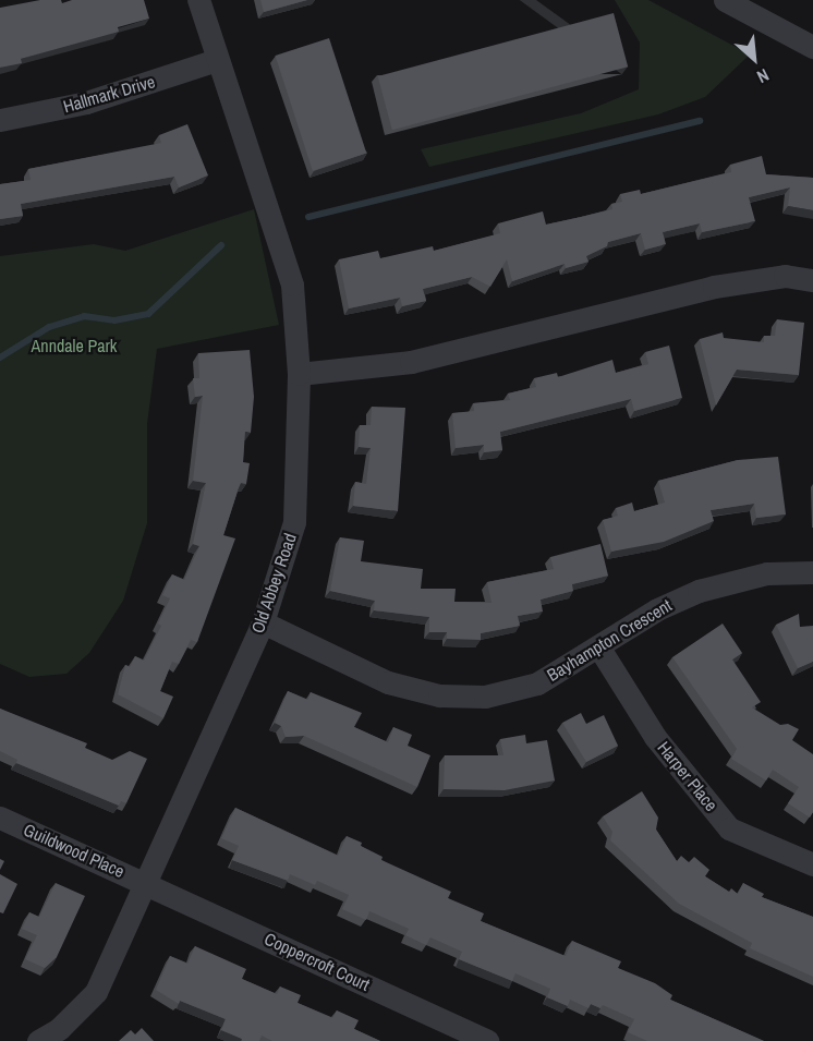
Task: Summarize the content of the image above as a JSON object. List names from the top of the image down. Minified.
{"streets":{"street":["Hallmark Drive","Old Abbey Road","Bayhampton Crescent","Harper Place","Guildwood Place","Coppercroft Court"]},"crossings":[["Hallmark Drive","Old Abbey Road"],["Old Abbey Road","Bayhampton Crescent"],["Old Abbey Road","Guildwood Place"],["Old Abbey Road","Coppercroft Court"],["Bayhampton Crescent","Harper Place"],["Guildwood Place","Coppercroft Court"]],"parks":["Anndale Park"],"north":"bottom right"}
